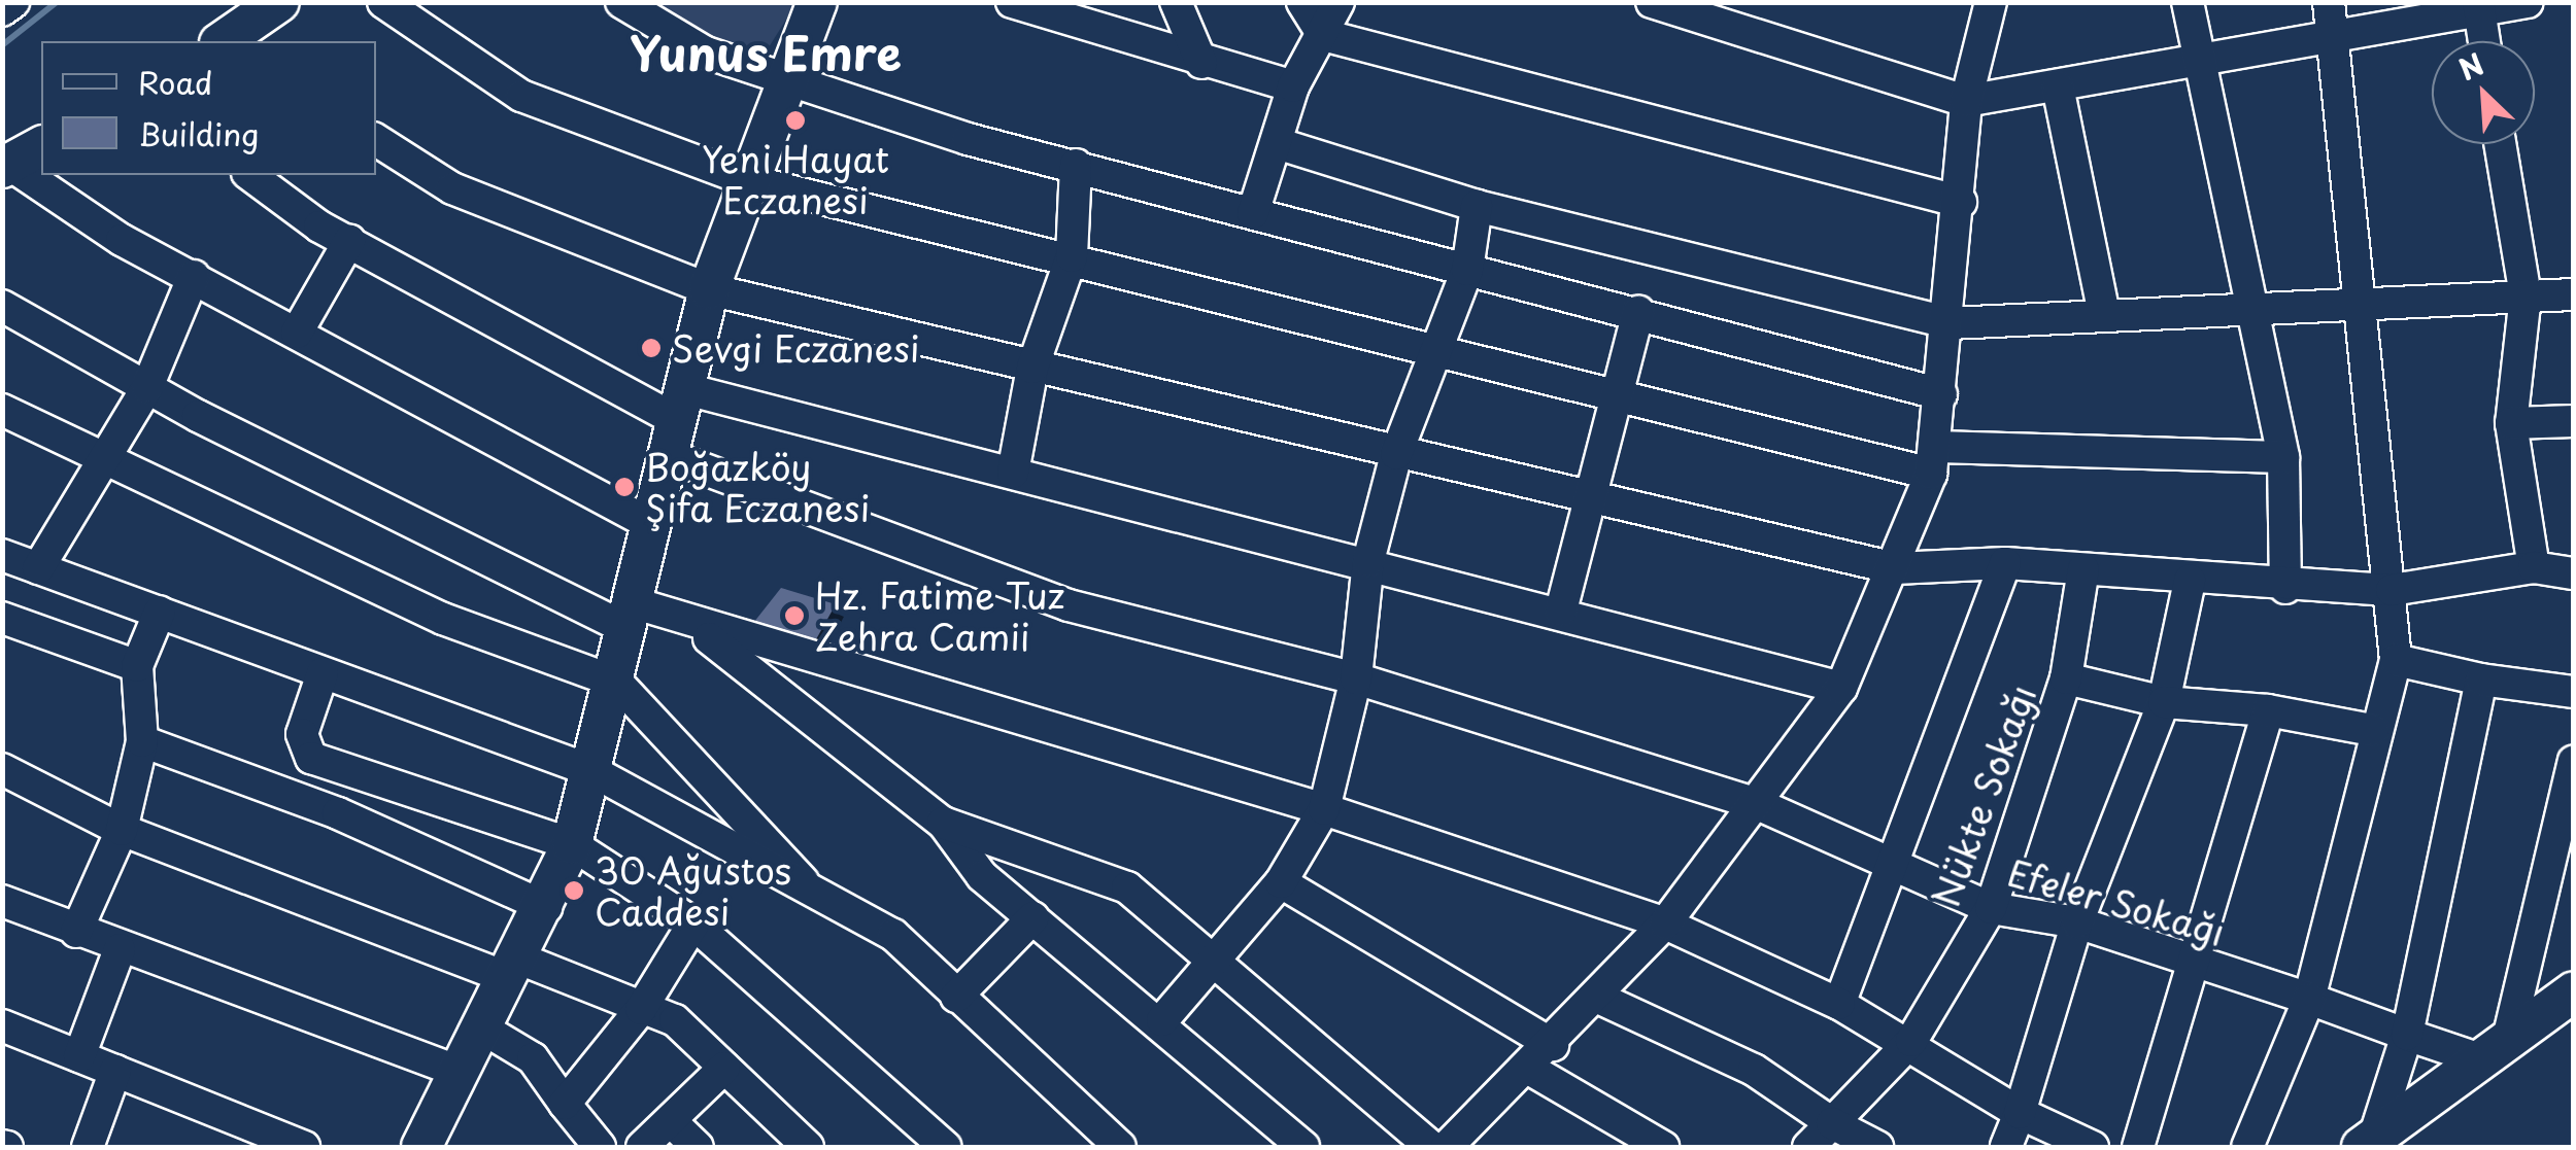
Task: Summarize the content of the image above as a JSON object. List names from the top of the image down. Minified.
{"streets":{"street":["Nükte Sokağı","Efeler Sokağı"]},"crossings":[["Nükte Sokağı","Efeler Sokağı"]],"districts":["Yunus Emre"],"places":["Yeni Hayat Eczanesi","Sevgi Eczanesi","Boğazköy Şifa Eczanesi","Hz. Fatime Tuz Zehra Camii","30 Ağustos Caddesi"],"legend":["Road","Building"],"north":"top left"}
